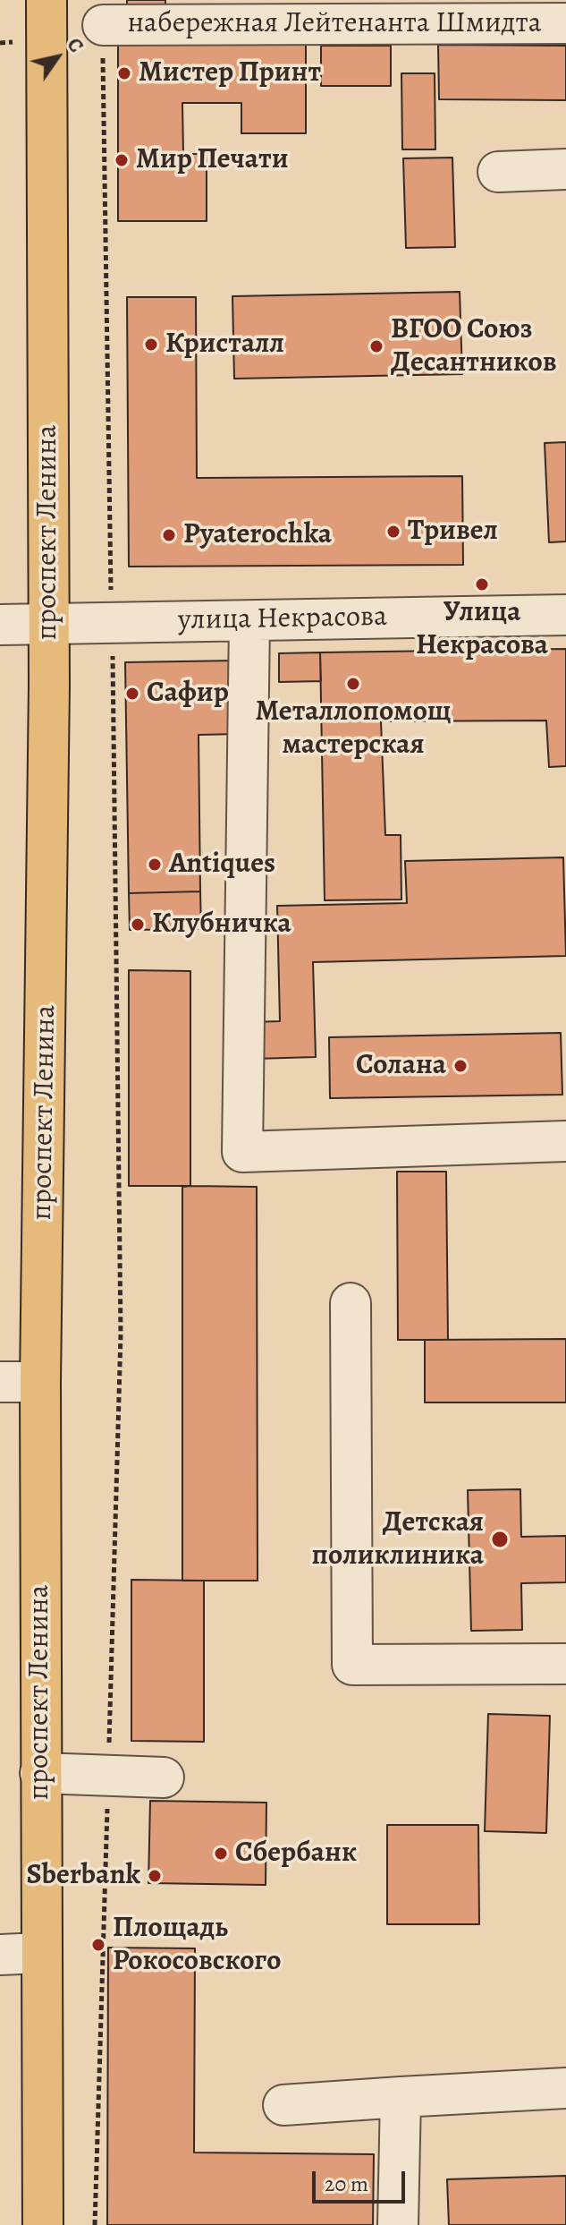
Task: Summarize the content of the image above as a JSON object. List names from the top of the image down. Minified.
{"streets":{"main road":["проспект Ленина"],"street":["набережная Лейтенанта Шмидта","улица Некрасова"]},"crossings":[["проспект Ленина","улица Некрасова"]],"places":["Мистер Принт","Мир Печати","Кристалл","ВГОО Союз Десантников","Тривел","Pyaterochka","Улица Некрасова","Металлопомощ мастерская","Сафир","Antiques","Клубничка","Солана","Детская поликлиника","Сбербанк","Sberbank","Площадь Рокосовского"],"scale_bar":"20 m","north":"top right"}
